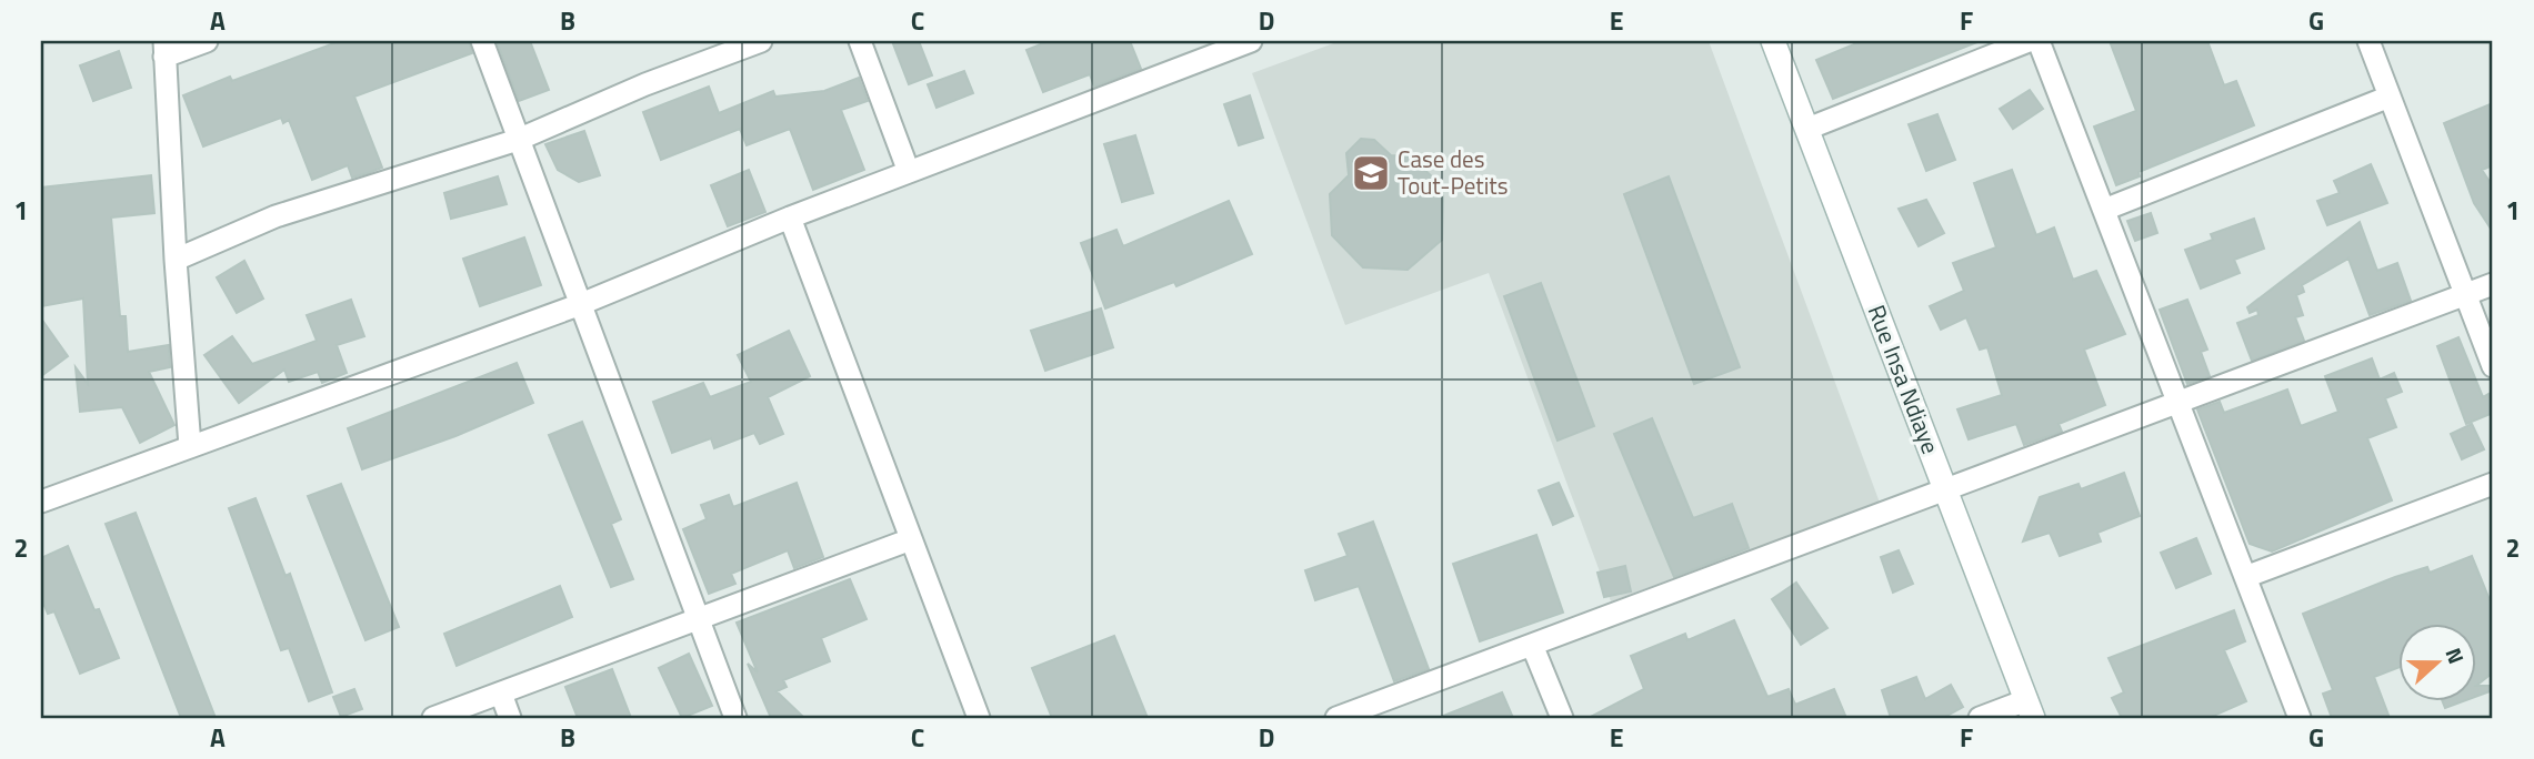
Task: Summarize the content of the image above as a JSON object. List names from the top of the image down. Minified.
{"streets":{"main road":["Rue Insa Ndiaye"]},"places":{"school or university":["Case des Tout-Petits"]},"north":"right","grid":{"columns":["A","B","C","D","E","F","G"],"rows":["1","2"]}}
